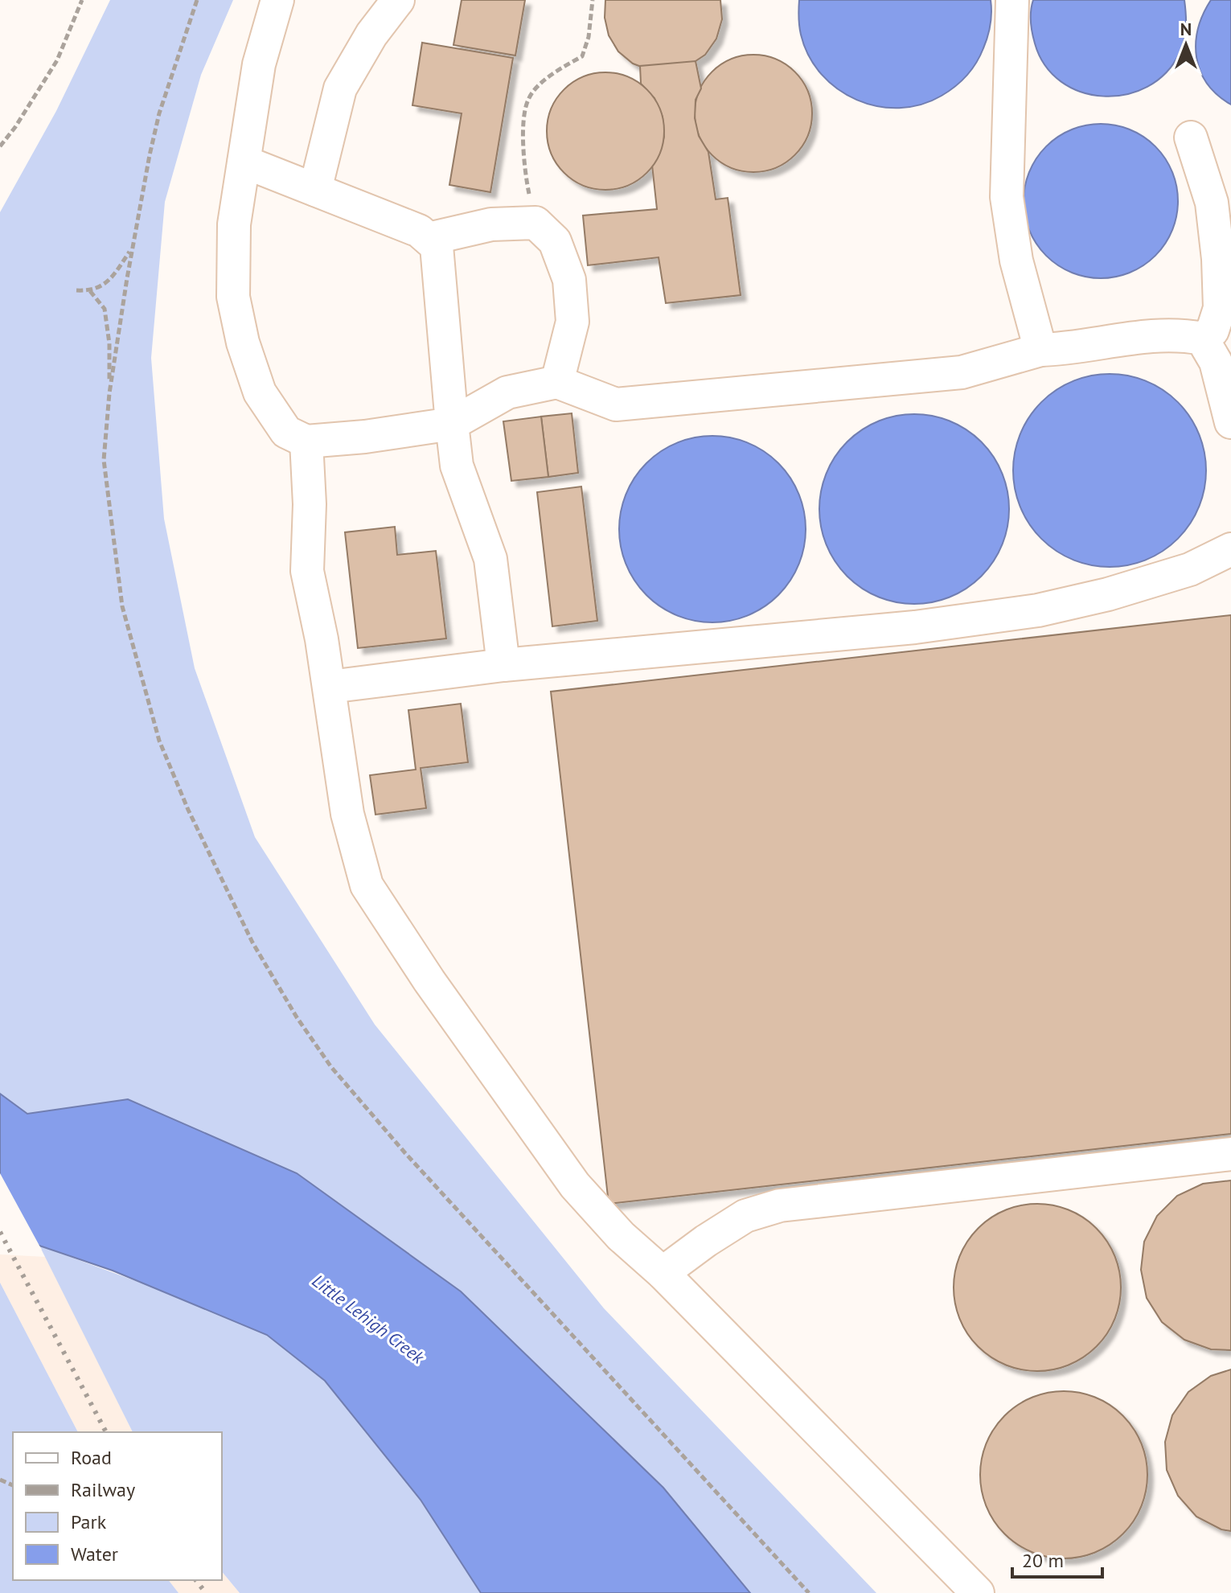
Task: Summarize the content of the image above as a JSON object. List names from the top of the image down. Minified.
{"water":["Little Lehigh Creek"],"legend":["Road","Railway","Park","Water"],"scale_bar":"20 m","north":"top"}
